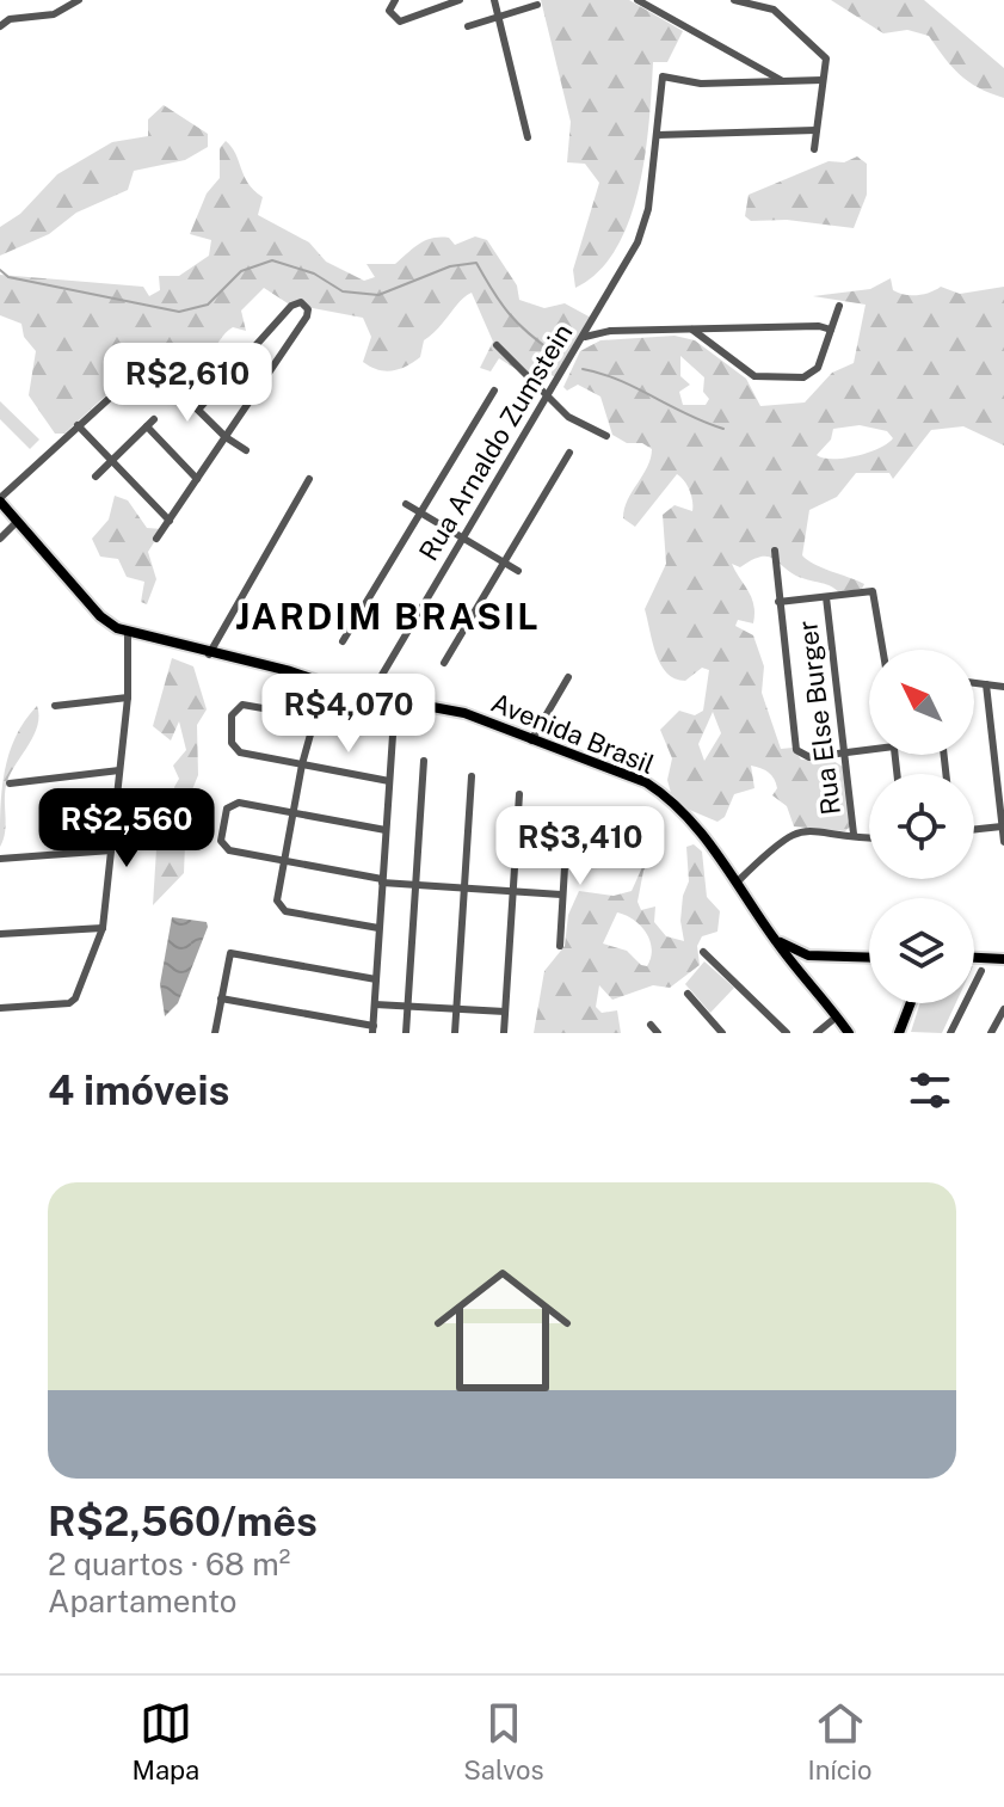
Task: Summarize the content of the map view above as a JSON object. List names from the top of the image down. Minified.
{"streets":{"main road":["Avenida Brasil"],"street":["Rua Arnaldo Zumstein","Rua Else Burger"]},"crossings":[["Rua Arnaldo Zumstein","Avenida Brasil"]],"districts":["JARDIM BRASIL"],"north":"top left","page":{"price":["R$2,610","R$4,070","R$2,560","R$3,410"],"heading":"4 imóveis","list":[{"name":"R$2,560/mês","note":"2 quartos · 68 m² · Apartamento"}],"tabs":["Mapa","Salvos","Início"]}}
